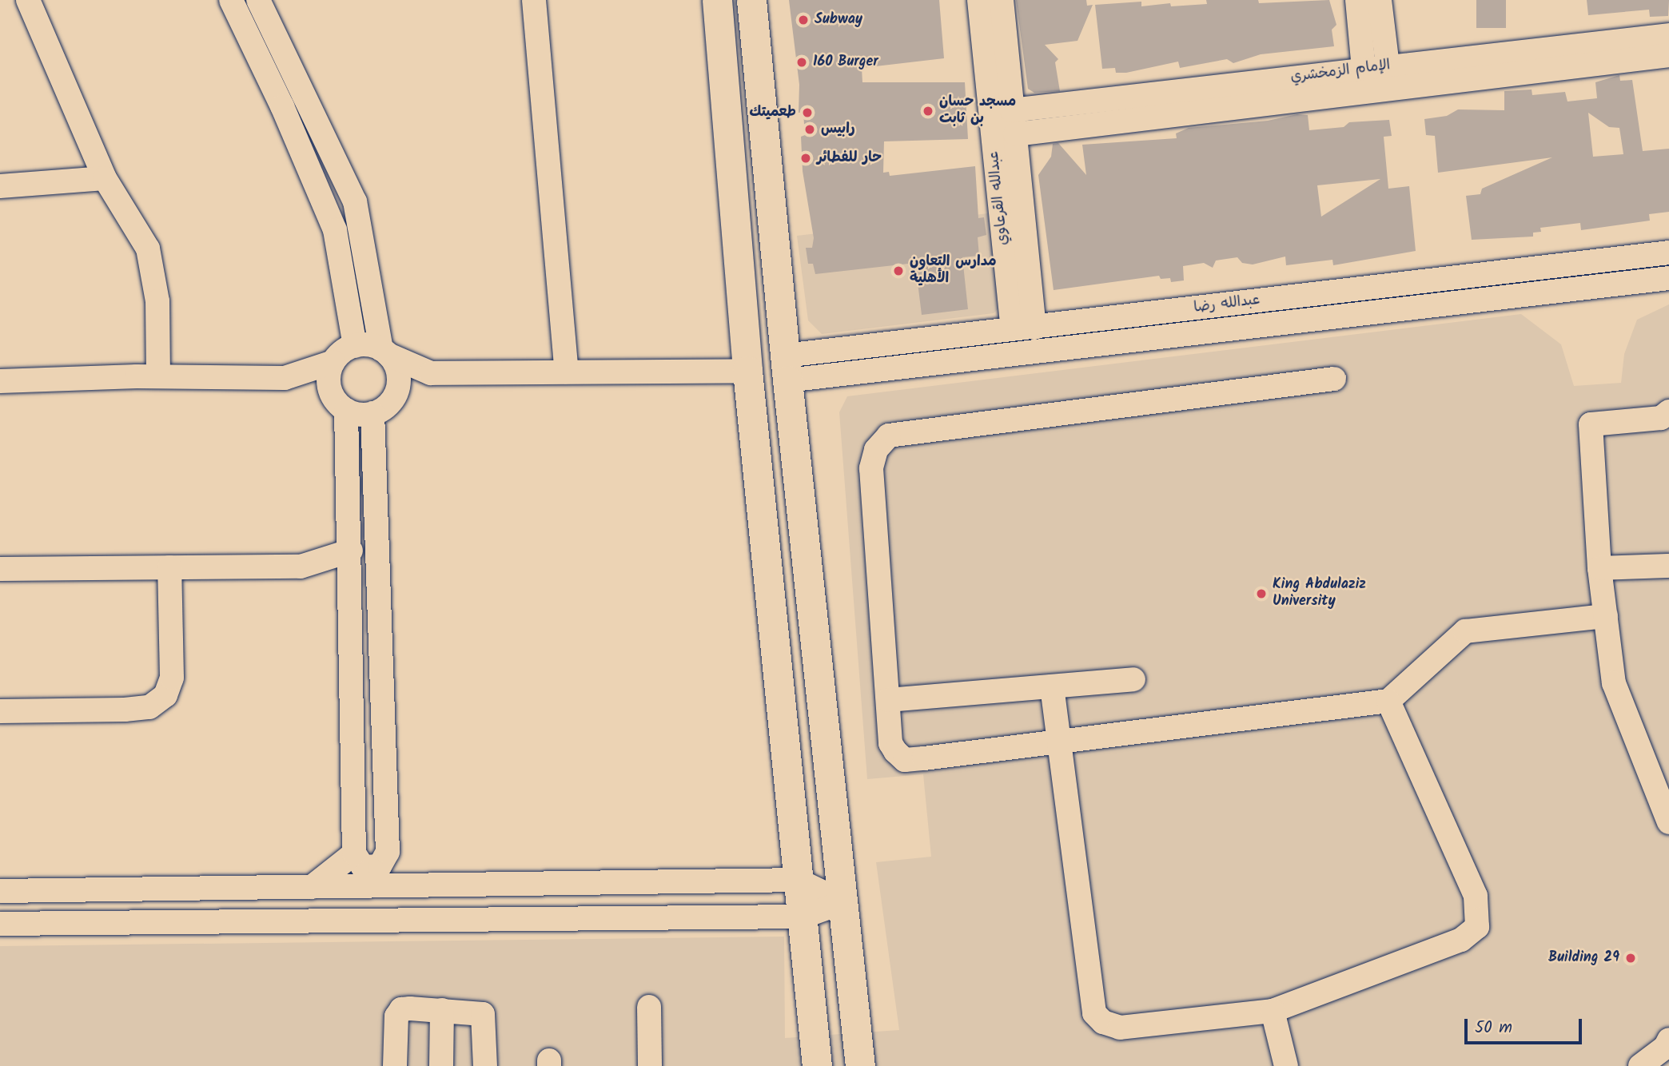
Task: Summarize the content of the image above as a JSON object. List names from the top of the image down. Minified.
{"streets":{"street":["الإمام الزمخشري","عبدالله القرعاوي","عبدالله رضا"]},"crossings":[["الإمام الزمخشري","عبدالله القرعاوي"],["عبدالله القرعاوي","عبدالله رضا"]],"places":["Subway","160 Burger","مسجد حسان بن ثابت","طعميتك","رابيس","حار للفطائر","مدارس التعاون الأهلية","King Abdulaziz University","Building 29"],"scale_bar":"50 m"}
